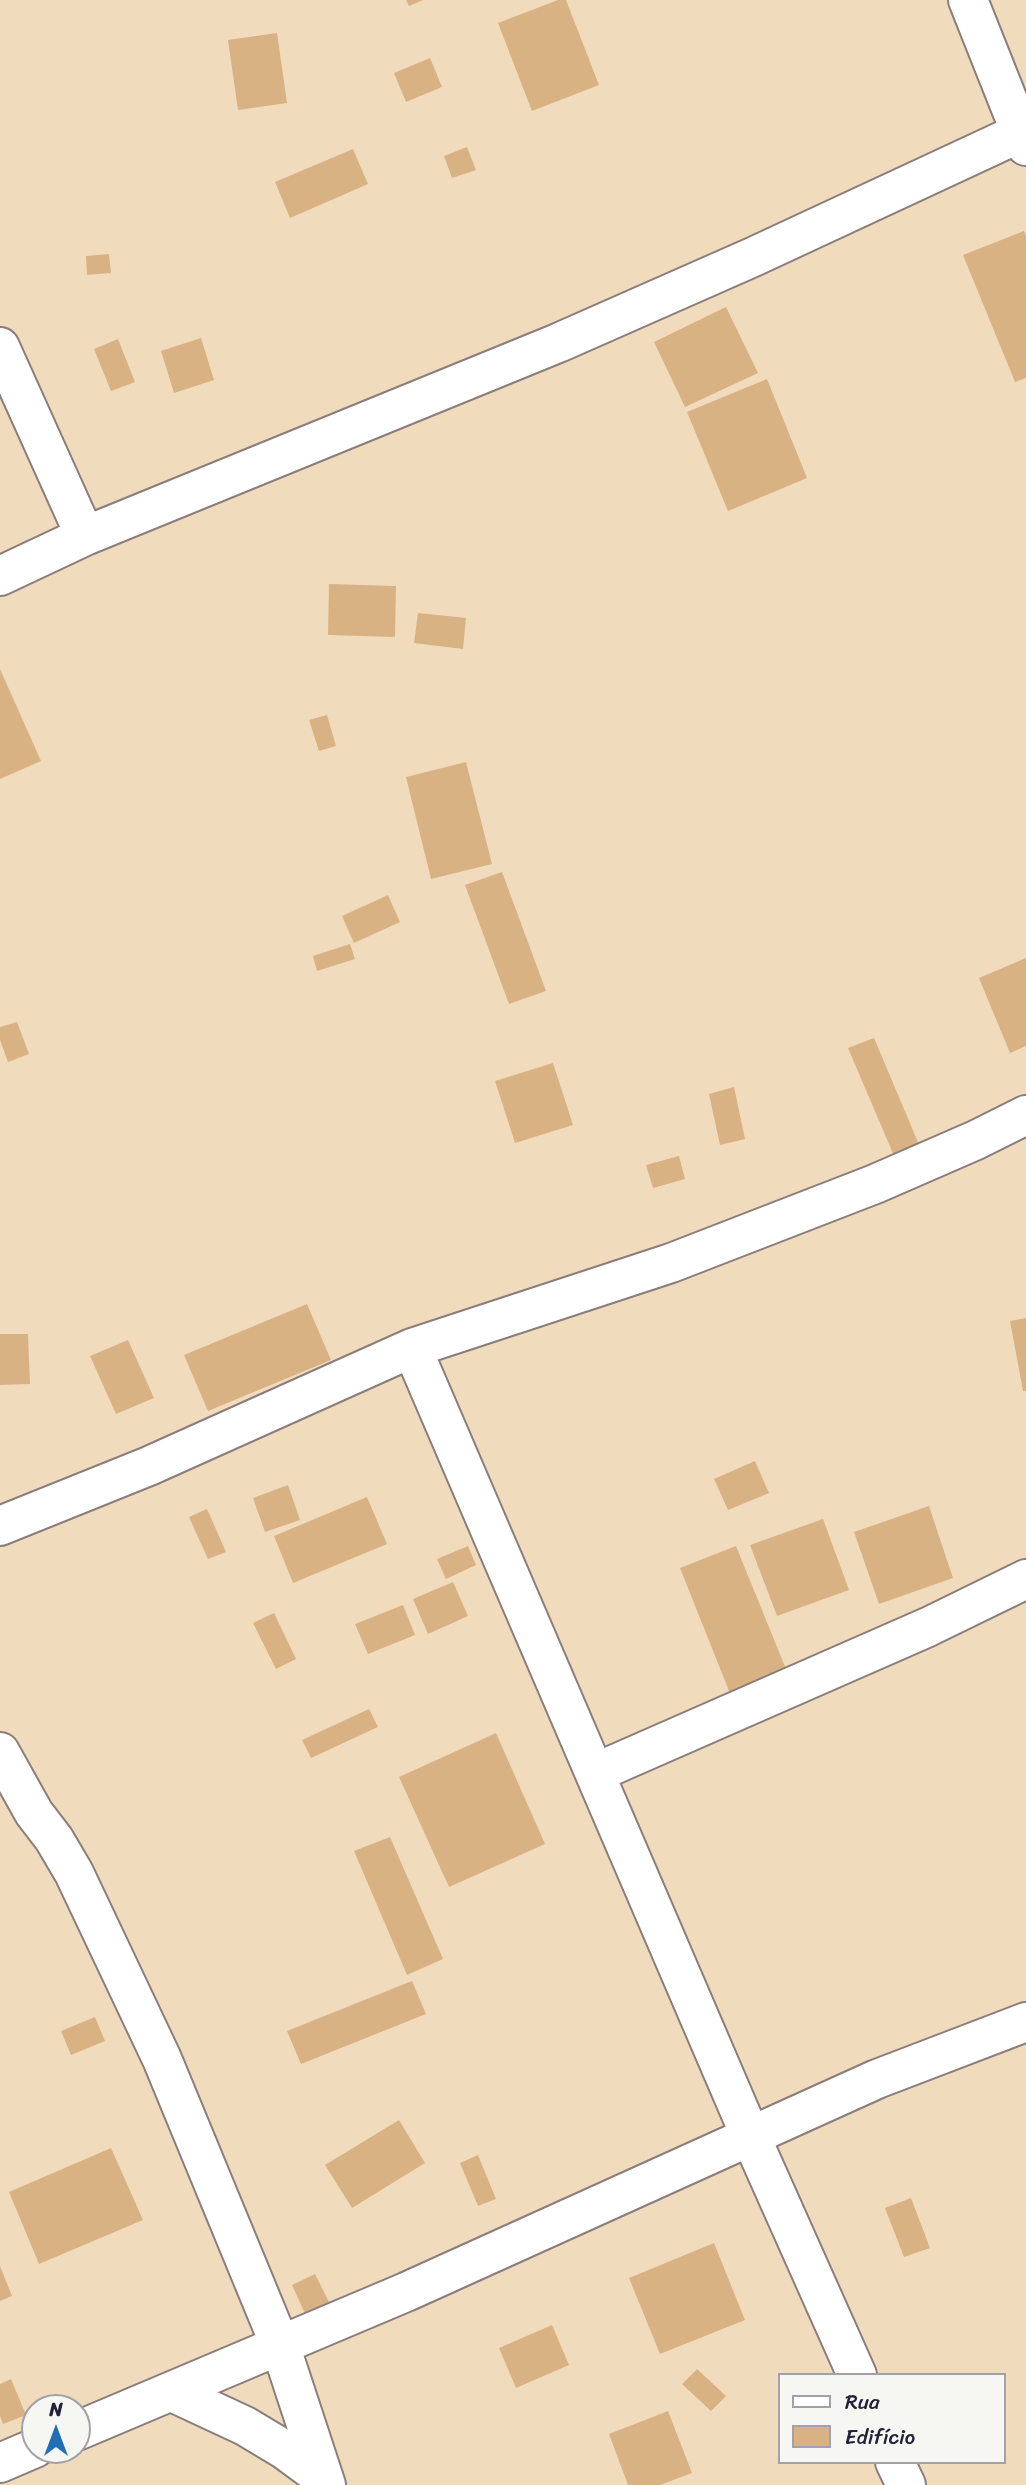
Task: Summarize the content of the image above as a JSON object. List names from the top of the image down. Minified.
{"legend":["Rua","Edifício"],"north":"top"}
